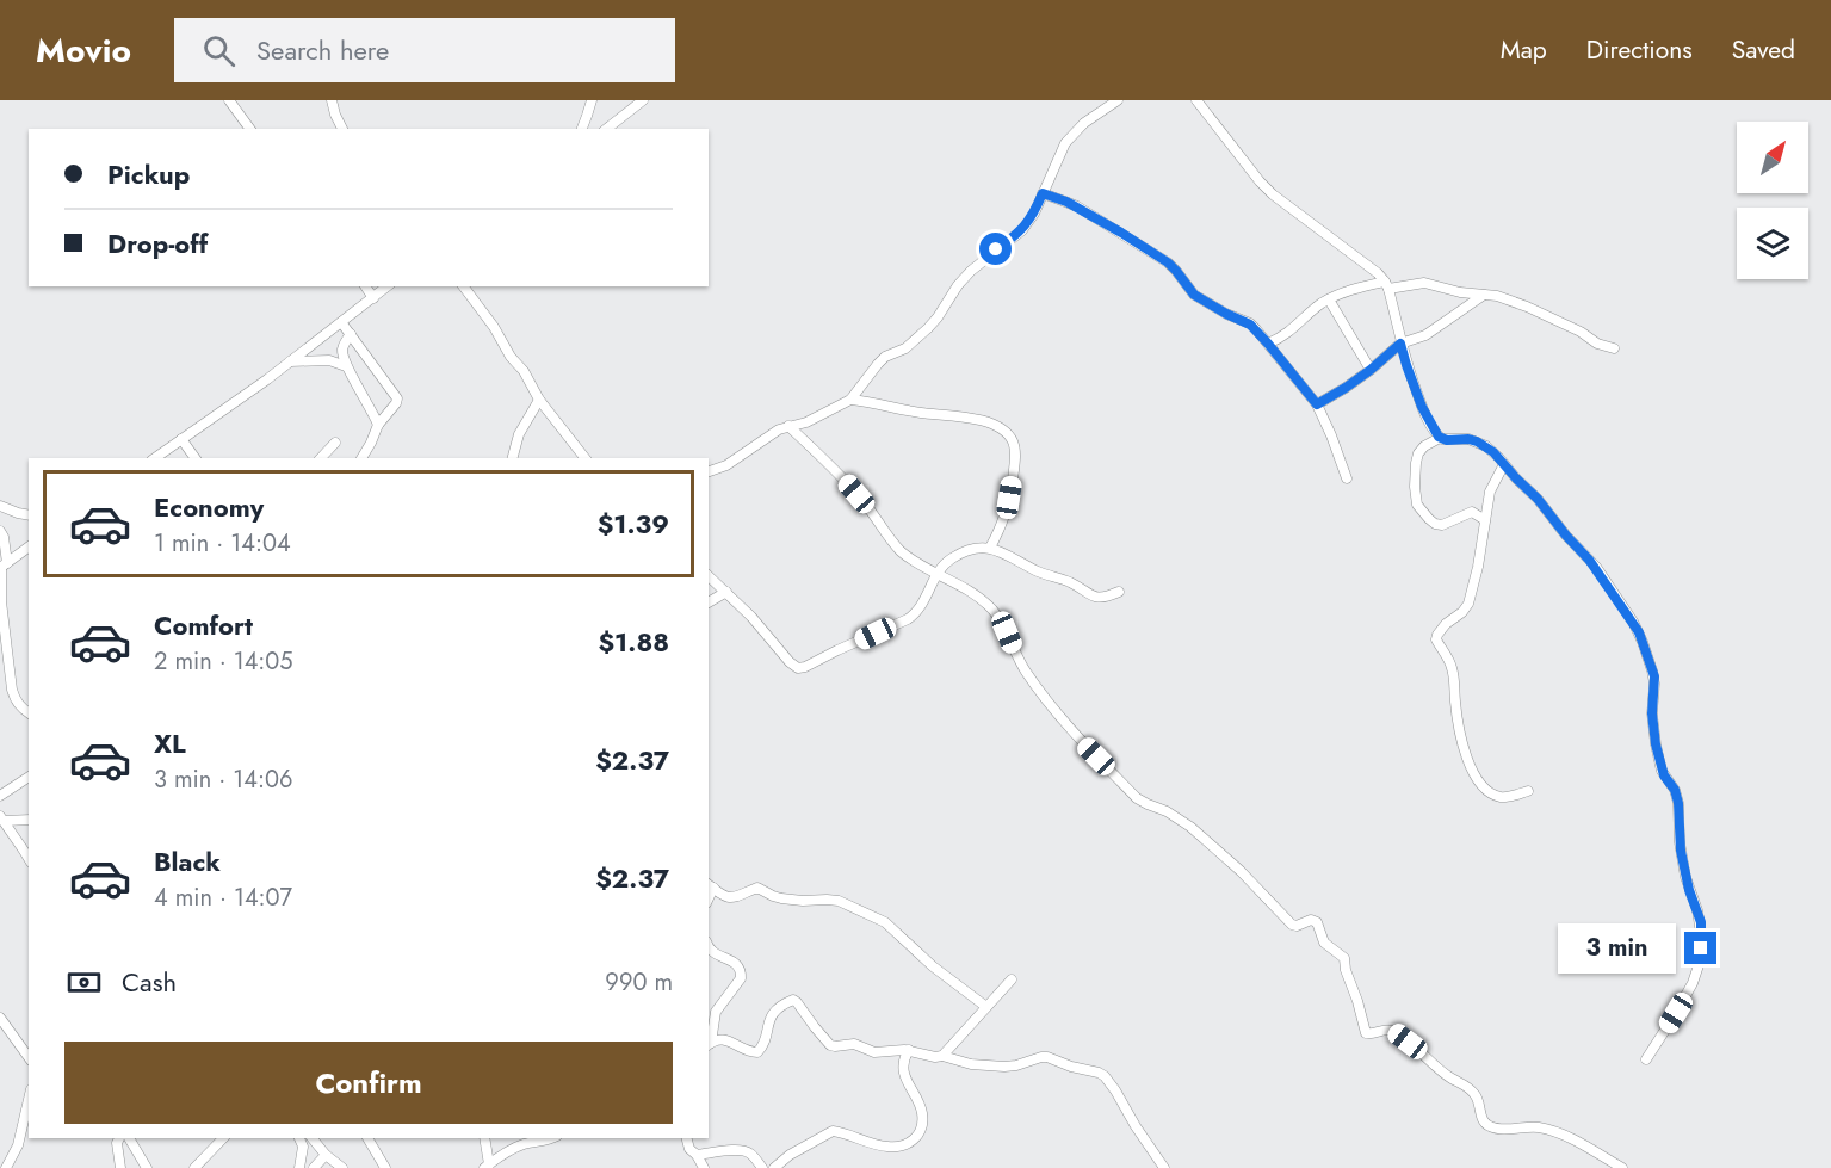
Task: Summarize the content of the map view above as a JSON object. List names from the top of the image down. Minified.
{"north":"top right","page":{"header":"Movio","search":"Search here","nav":["Map","Directions","Saved"],"banner":["Pickup","Drop-off"],"list":[{"name":"Economy","note":"1 min · 14:04","value":"$1.39"},{"name":"Comfort","note":"2 min · 14:05","value":"$1.88"},{"name":"XL","note":"3 min · 14:06","value":"$2.37"},{"name":"Black","note":"4 min · 14:07","value":"$2.37"}],"bubble":"3 min","pay":["Cash","990 m"],"buttons":"Confirm"}}
